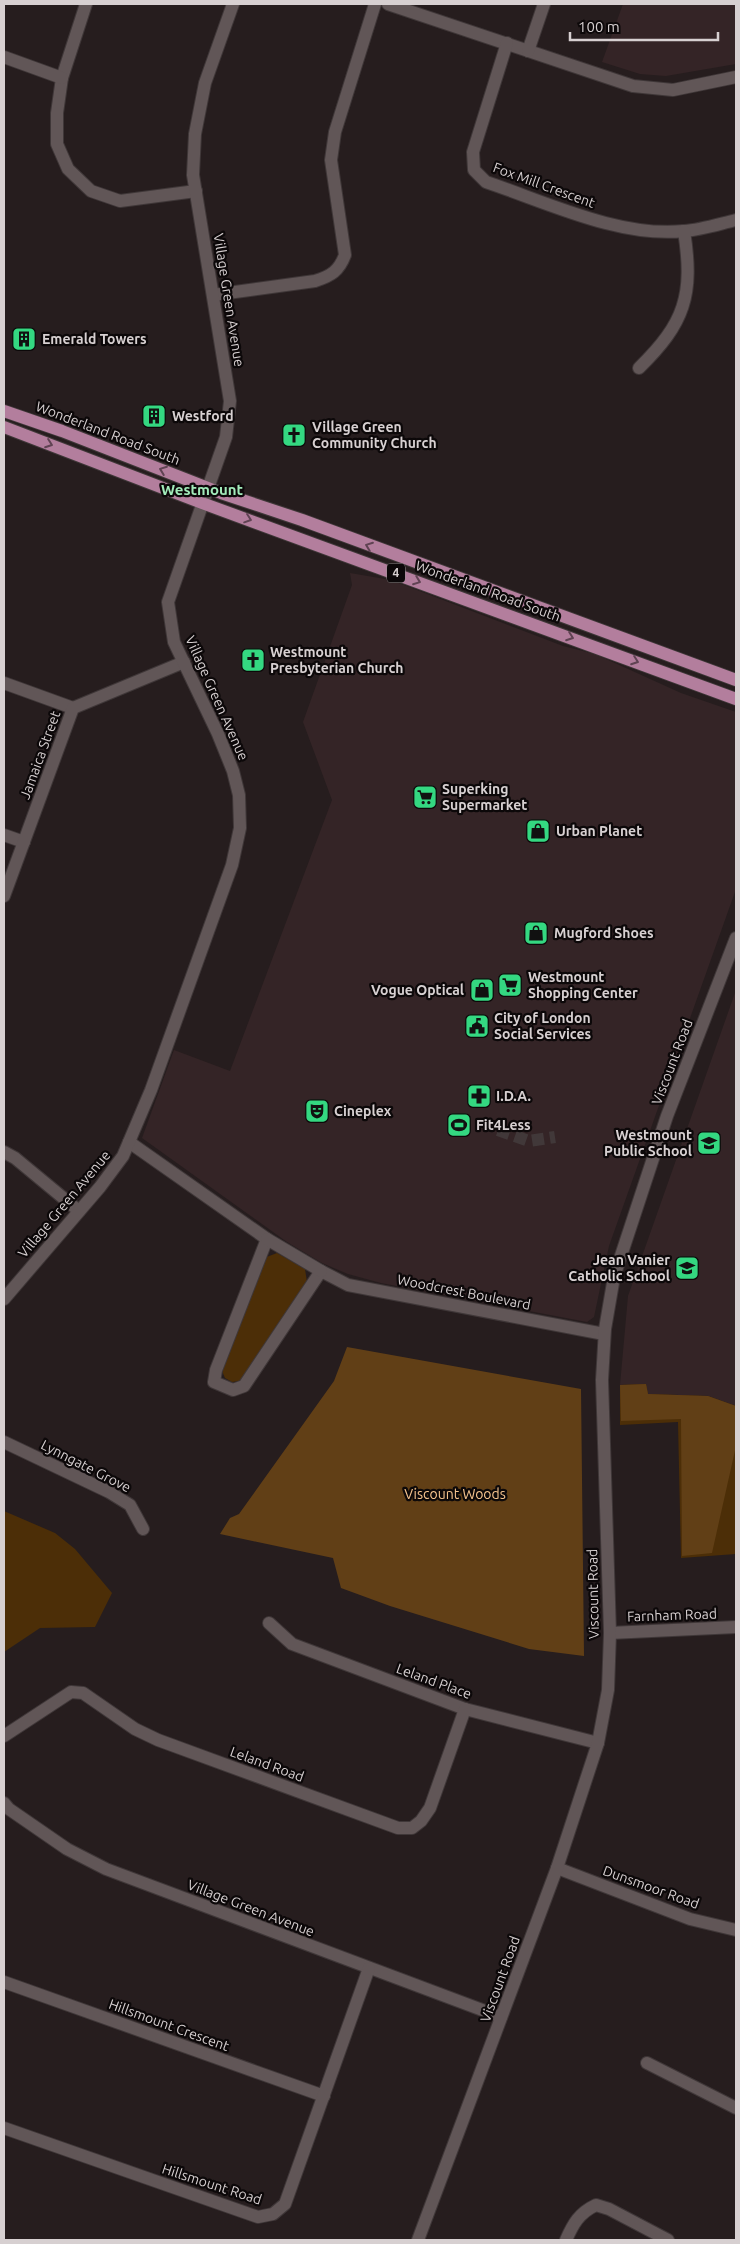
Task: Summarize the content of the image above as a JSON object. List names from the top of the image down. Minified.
{"streets":{"main road":["Wonderland Road South","4"],"street":["Fox Mill Crescent","Village Green Avenue","Jamaica Street","Viscount Road","Woodcrest Boulevard","Lynngate Grove","Farnham Road","Leland Place","Leland Road","Dunsmoor Road","Hillsmount Crescent","Hillsmount Road"]},"crossings":[["Village Green Avenue","Wonderland Road South"],["Village Green Avenue","Jamaica Street"],["Village Green Avenue","Viscount Road"],["Village Green Avenue","Woodcrest Boulevard"],["Village Green Avenue","Hillsmount Road"],["Viscount Road","Woodcrest Boulevard"],["Viscount Road","Farnham Road"],["Viscount Road","Leland Place"],["Viscount Road","Dunsmoor Road"],["Leland Place","Leland Road"],["Hillsmount Crescent","Hillsmount Road"]],"districts":["Westmount"],"parks":["Viscount Woods"],"places":{"building":["Emerald Towers","Westford"],"church":["Village Green Community Church","Westmount Presbyterian Church"],"supermarket":["Superking Supermarket","Westmount Shopping Center"],"shop":["Urban Planet","Mugford Shoes","Vogue Optical"],"public building":["City of London Social Services"],"pharmacy":["I.D.A."],"theatre":["Cineplex"],"sports":["Fit4Less"],"school or university":["Westmount Public School","Jean Vanier Catholic School"]},"scale_bar":"100 m"}
